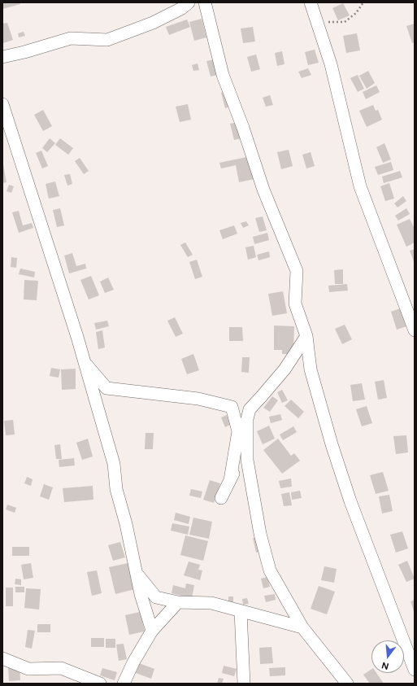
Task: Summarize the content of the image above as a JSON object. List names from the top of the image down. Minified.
{"north":"bottom"}
